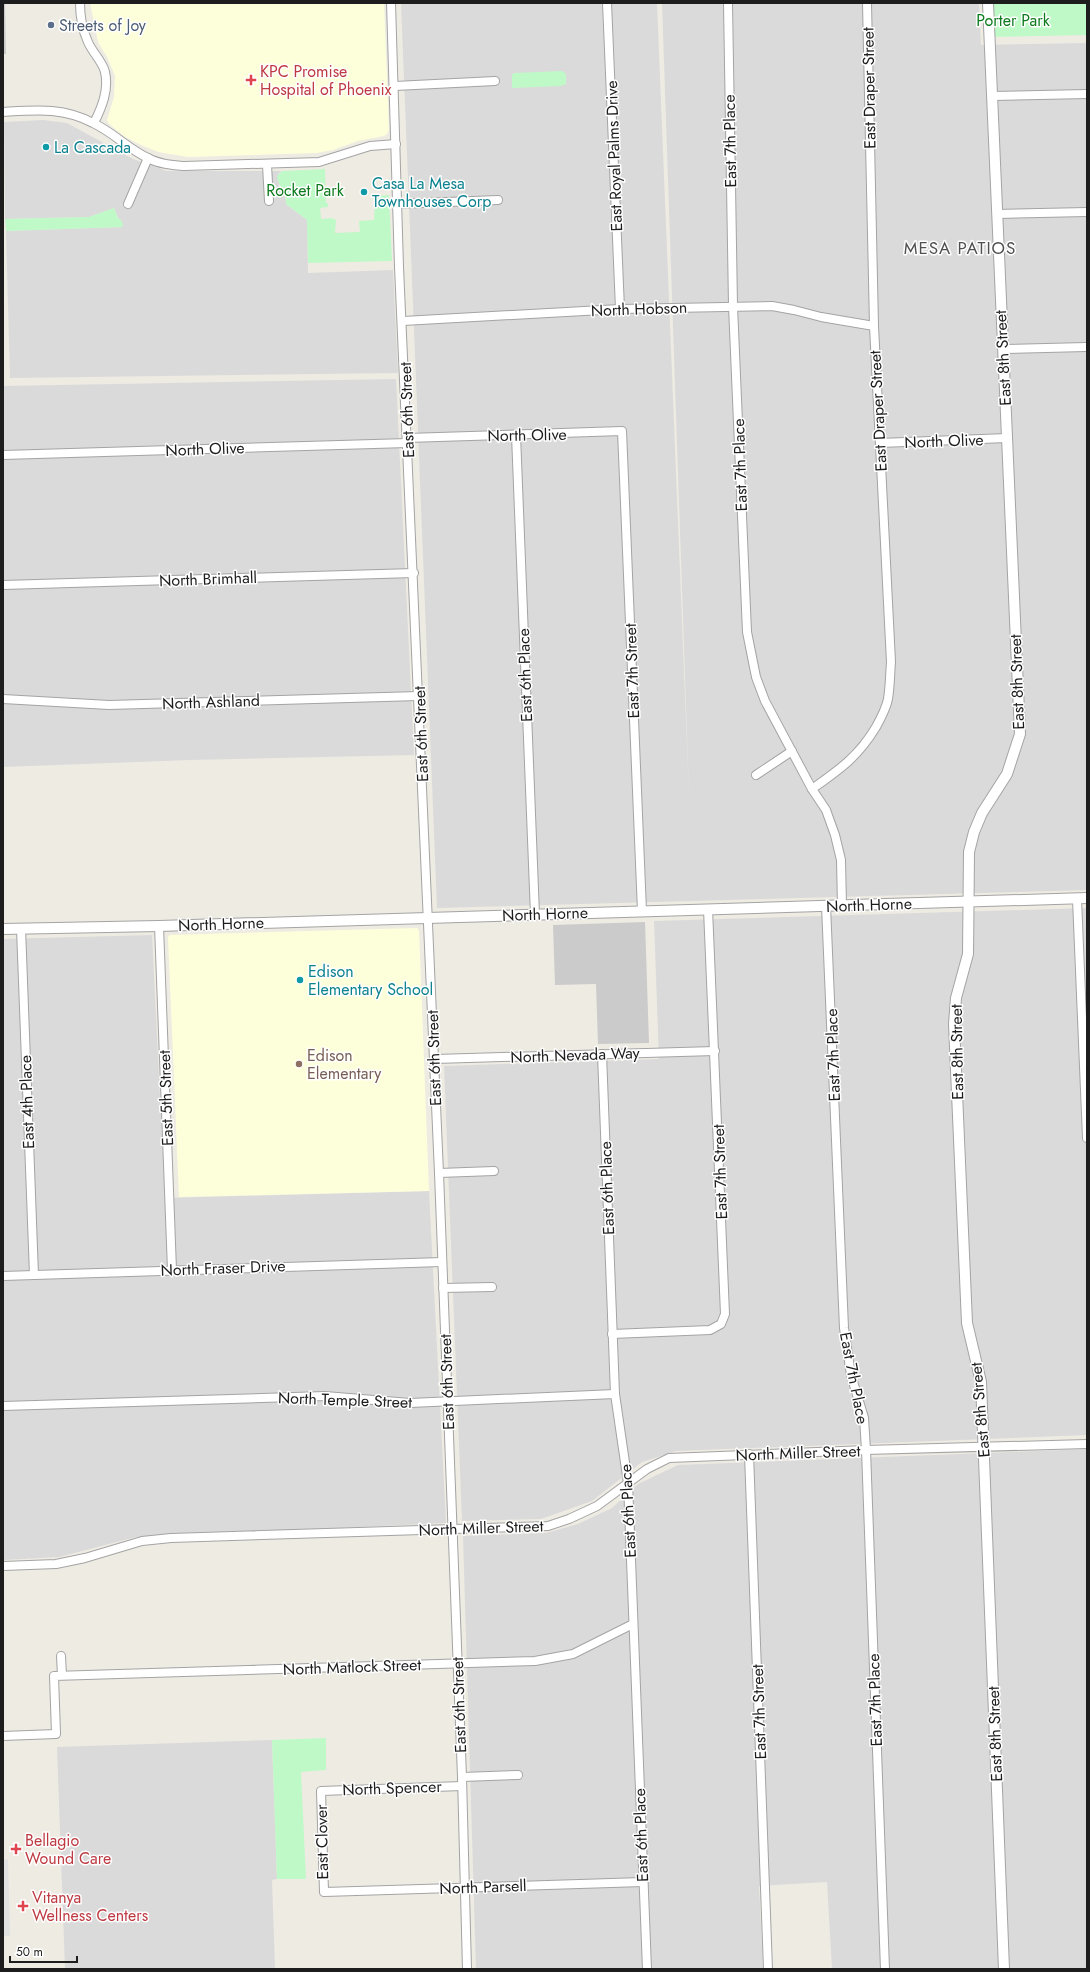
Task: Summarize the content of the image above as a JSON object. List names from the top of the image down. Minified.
{"streets":{"street":["East Draper Street","East 7th Place","East Royal Palms Drive","North Hobson","East 8th Street","East 6th Street","North Olive","North Brimhall","East 7th Street","East 6th Place","North Ashland","North Horne","North Nevada Way","East 5th Street","East 4th Place","North Fraser Drive","North Temple Street","North Miller Street","North Matlock Street","North Spencer","East Clover","North Parsell"]},"crossings":[["East Draper Street","East 7th Place"],["East Draper Street","North Hobson"],["East Draper Street","North Olive"],["East 7th Place","North Hobson"],["East 7th Place","North Horne"],["East 7th Place","North Miller Street"],["East Royal Palms Drive","North Hobson"],["North Hobson","East 6th Street"],["East 8th Street","North Olive"],["East 8th Street","North Horne"],["East 8th Street","North Miller Street"],["East 6th Street","North Olive"],["East 6th Street","North Brimhall"],["East 6th Street","North Ashland"],["East 6th Street","North Horne"],["East 6th Street","North Nevada Way"],["East 6th Street","North Fraser Drive"],["East 6th Street","North Temple Street"],["East 6th Street","North Miller Street"],["East 6th Street","North Matlock Street"],["East 6th Street","North Spencer"],["East 6th Street","North Parsell"],["North Olive","East 7th Street"],["North Olive","East 6th Place"],["East 7th Street","East 6th Place"],["East 7th Street","North Horne"],["East 7th Street","North Nevada Way"],["East 7th Street","North Miller Street"],["East 6th Place","North Horne"],["East 6th Place","North Nevada Way"],["East 6th Place","North Temple Street"],["East 6th Place","North Miller Street"],["East 6th Place","North Matlock Street"],["East 6th Place","North Parsell"],["North Horne","East 5th Street"],["North Horne","East 4th Place"],["East 5th Street","North Fraser Drive"],["East 4th Place","North Fraser Drive"],["North Spencer","East Clover"],["East Clover","North Parsell"]],"districts":["MESA PATIOS"],"parks":["Porter Park","Rocket Park"],"places":{"other":["Streets of Joy","La Cascada","Casa La Mesa Townhouses Corp","Edison Elementary School","Edison Elementary"],"health":["KPC Promise Hospital of Phoenix","Bellagio Wound Care","Vitanya Wellness Centers"]},"scale_bar":"50 m"}
